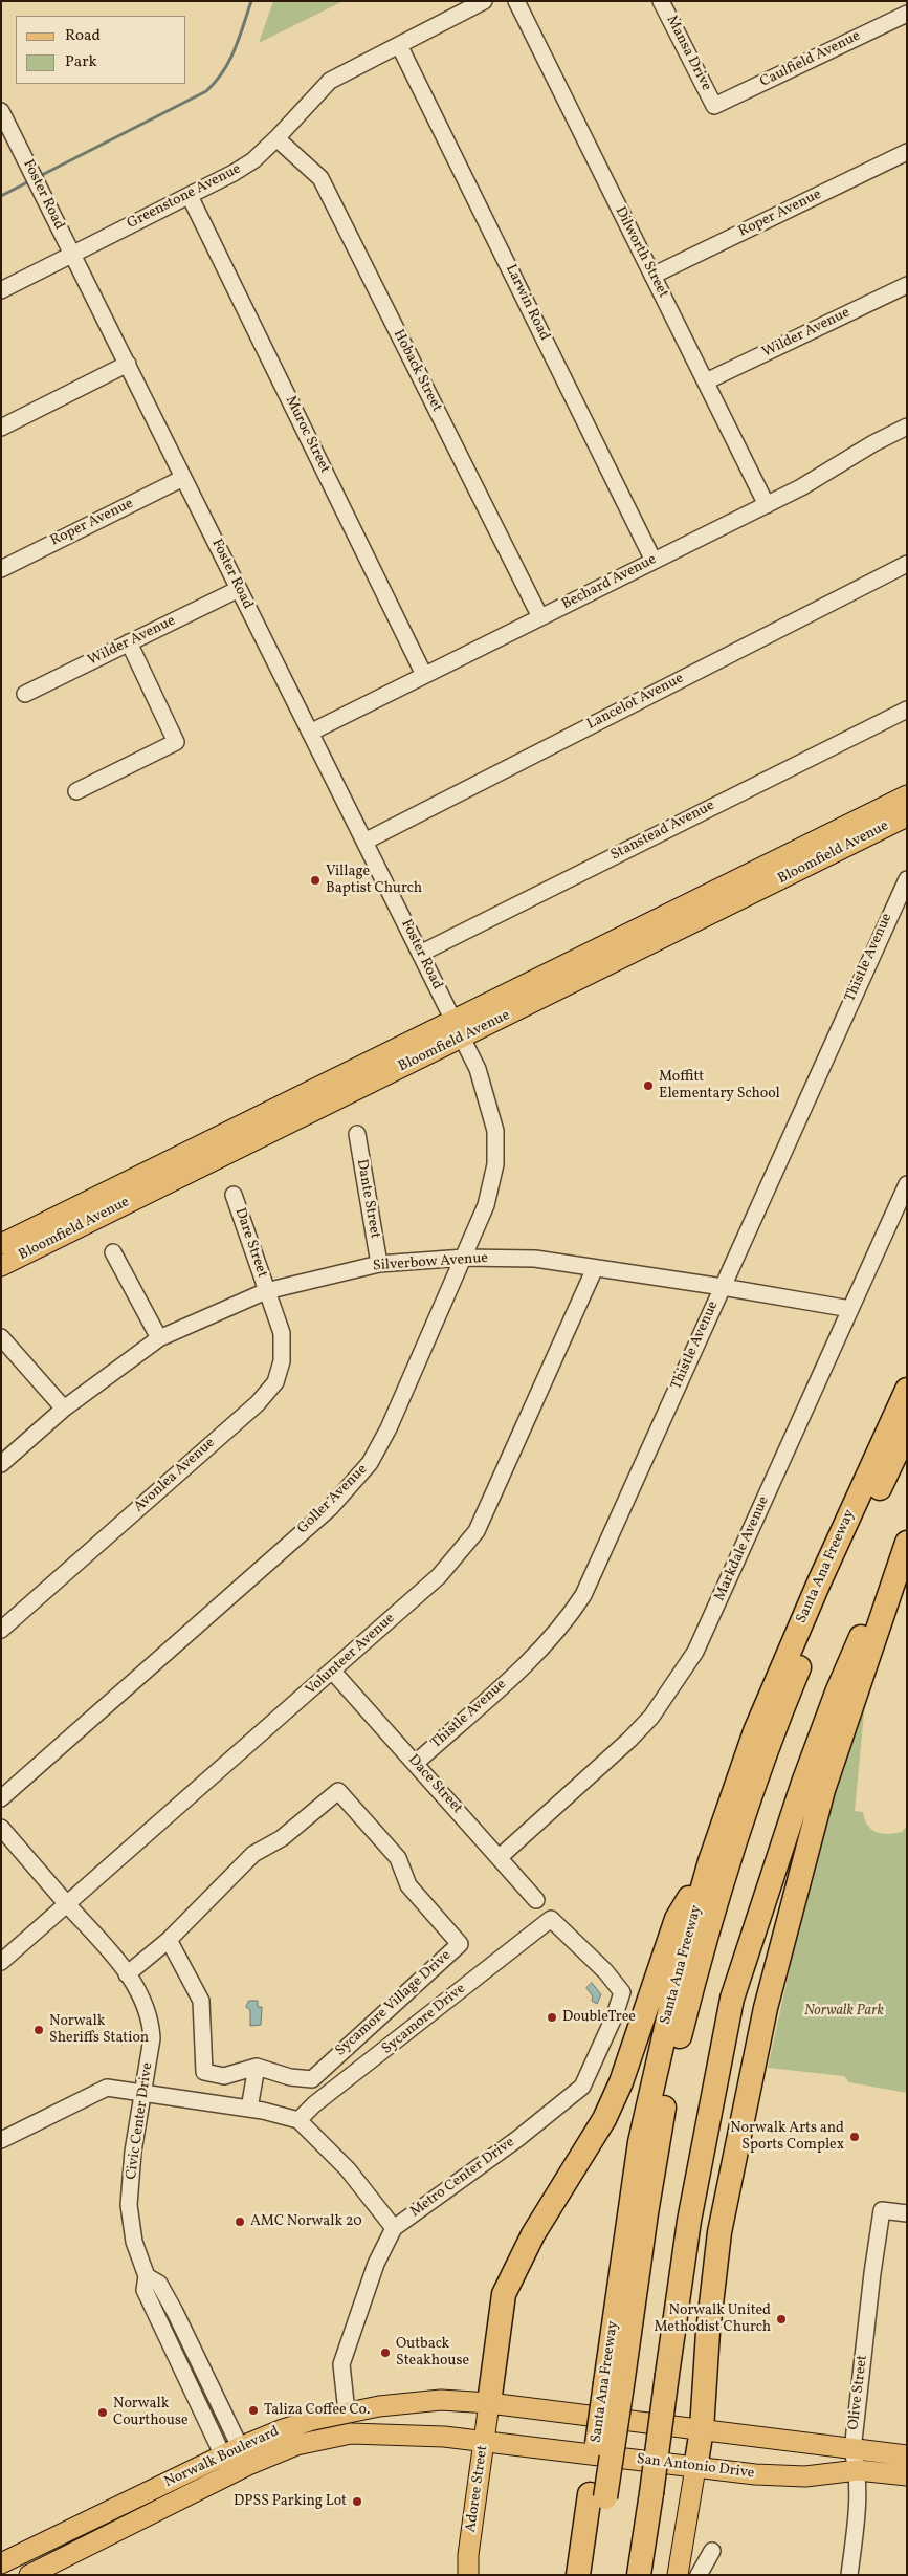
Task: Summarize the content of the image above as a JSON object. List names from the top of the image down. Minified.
{"streets":{"highway":["Santa Ana Freeway"],"main road":["Bloomfield Avenue","Norwalk Boulevard","San Antonio Drive","Adoree Street"],"street":["Mansa Drive","Caulfield Avenue","Foster Road","Greenstone Avenue","Roper Avenue","Dilworth Street","Larwin Road","Wilder Avenue","Hoback Street","Muroc Street","Bechard Avenue","Lancelot Avenue","Stanstead Avenue","Thistle Avenue","Dante Street","Dare Street","Silverbow Avenue","Avonlea Avenue","Goller Avenue","Markdale Avenue","Volunteer Avenue","Dace Street","Sycamore Village Drive","Sycamore Drive","Civic Center Drive","Metro Center Drive","Olive Street"]},"crossings":[["Mansa Drive","Caulfield Avenue"],["Foster Road","Greenstone Avenue"],["Foster Road","Roper Avenue"],["Foster Road","Wilder Avenue"],["Foster Road","Bechard Avenue"],["Foster Road","Lancelot Avenue"],["Foster Road","Stanstead Avenue"],["Foster Road","Bloomfield Avenue"],["Foster Road","Goller Avenue"],["Greenstone Avenue","Larwin Road"],["Greenstone Avenue","Hoback Street"],["Greenstone Avenue","Muroc Street"],["Roper Avenue","Dilworth Street"],["Dilworth Street","Wilder Avenue"],["Dilworth Street","Bechard Avenue"],["Larwin Road","Bechard Avenue"],["Hoback Street","Bechard Avenue"],["Muroc Street","Bechard Avenue"],["Bloomfield Avenue","Goller Avenue"],["Thistle Avenue","Silverbow Avenue"],["Thistle Avenue","Dace Street"],["Dante Street","Silverbow Avenue"],["Dare Street","Silverbow Avenue"],["Dare Street","Avonlea Avenue"],["Silverbow Avenue","Avonlea Avenue"],["Silverbow Avenue","Goller Avenue"],["Silverbow Avenue","Markdale Avenue"],["Silverbow Avenue","Volunteer Avenue"],["Markdale Avenue","Dace Street"],["Volunteer Avenue","Dace Street"],["Volunteer Avenue","Civic Center Drive"],["Sycamore Village Drive","Civic Center Drive"],["Sycamore Drive","Metro Center Drive"],["Civic Center Drive","Norwalk Boulevard"],["Metro Center Drive","Norwalk Boulevard"],["Olive Street","San Antonio Drive"],["Norwalk Boulevard","San Antonio Drive"],["Norwalk Boulevard","Adoree Street"],["San Antonio Drive","Adoree Street"]],"parks":["Norwalk Park"],"places":["Village Baptist Church","Moffitt Elementary School","DoubleTree","Norwalk Sheriffs Station","Norwalk Arts and Sports Complex","AMC Norwalk 20","Norwalk United Methodist Church","Outback Steakhouse","Taliza Coffee Co.","Norwalk Courthouse","DPSS Parking Lot"],"legend":["Road","Park"]}
